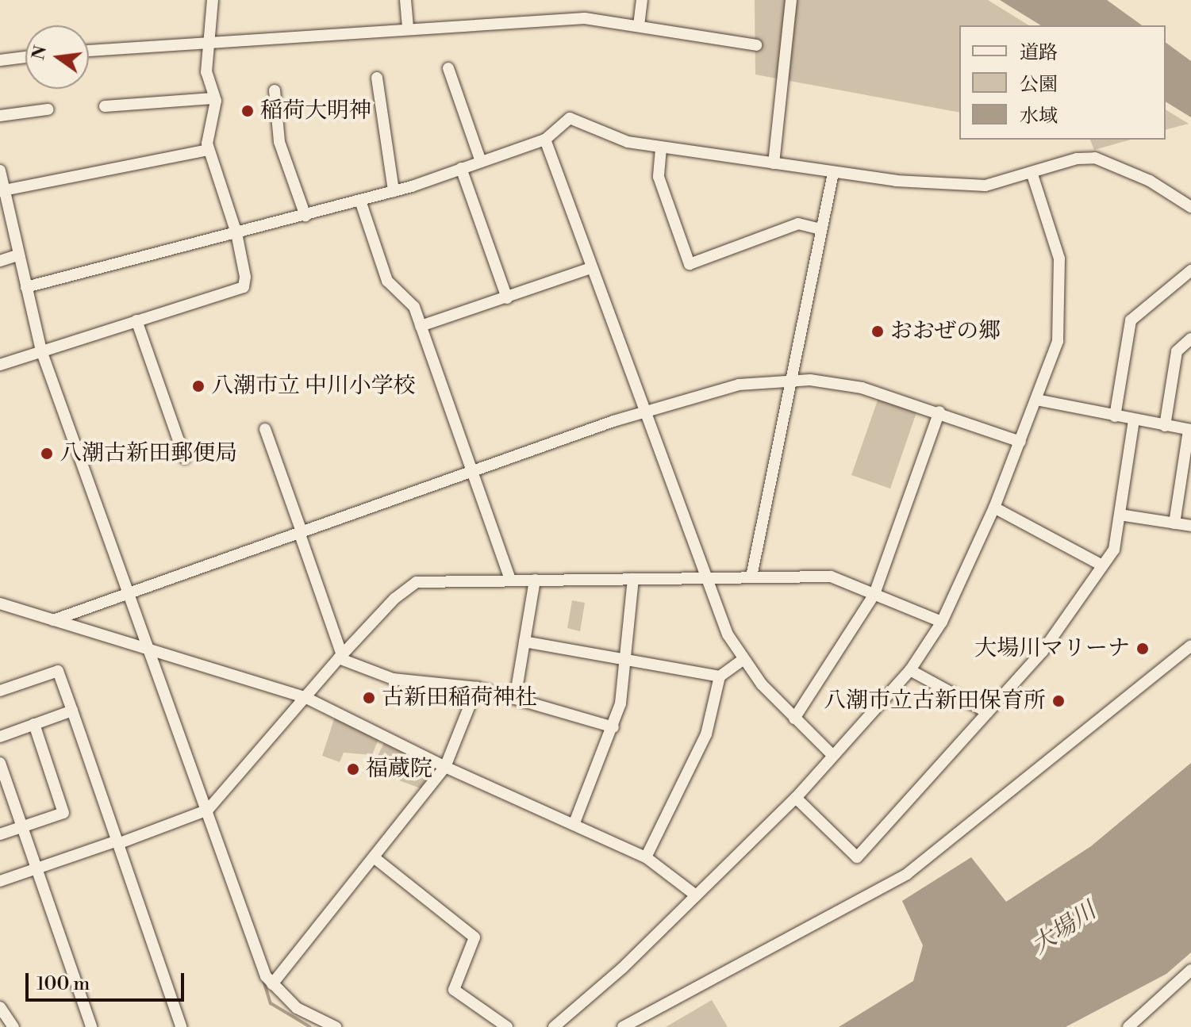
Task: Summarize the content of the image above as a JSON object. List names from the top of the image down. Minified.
{"water":["大場川"],"places":["稲荷大明神","おおぜの郷","八潮市立 中川小学校","八潮古新田郵便局","大場川マリーナ","古新田稲荷神社","八潮市立古新田保育所","福蔵院"],"legend":["道路","公園","水域"],"scale_bar":"100 m","north":"left"}
